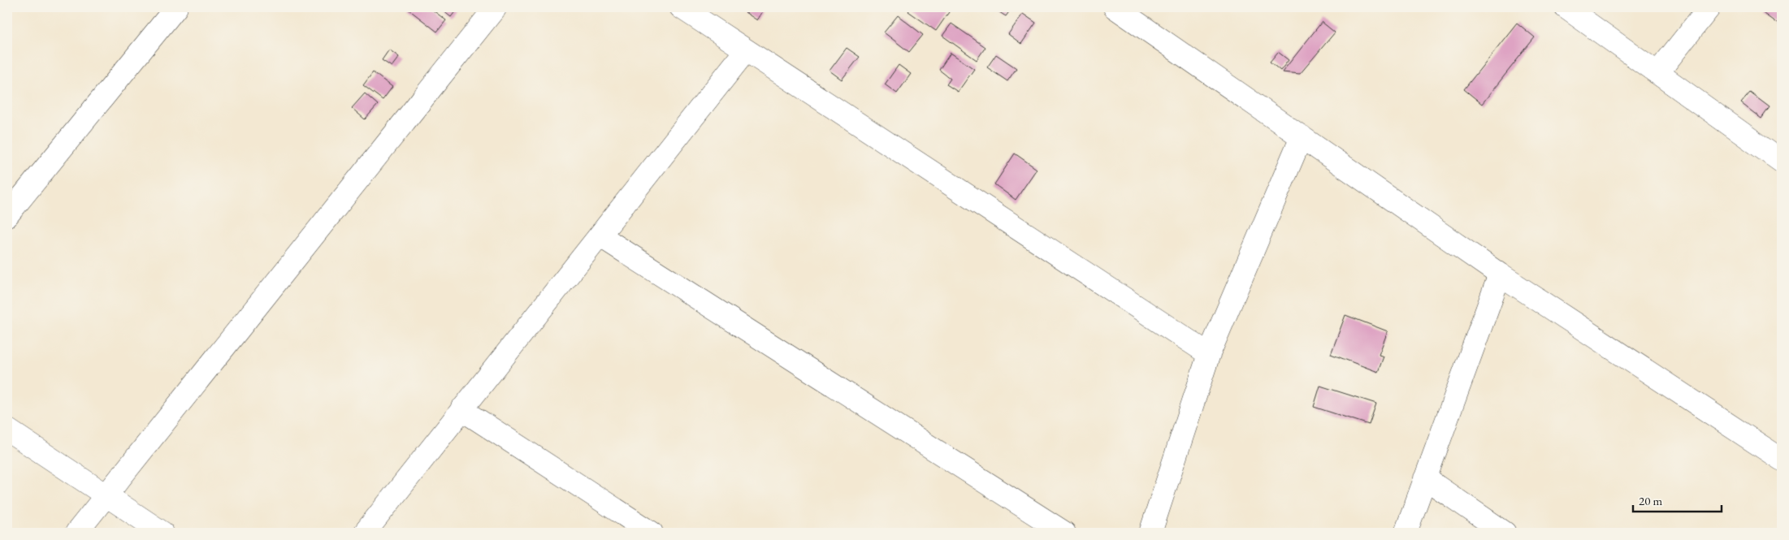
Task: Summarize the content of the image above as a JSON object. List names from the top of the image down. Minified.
{"scale_bar":"20 m"}
